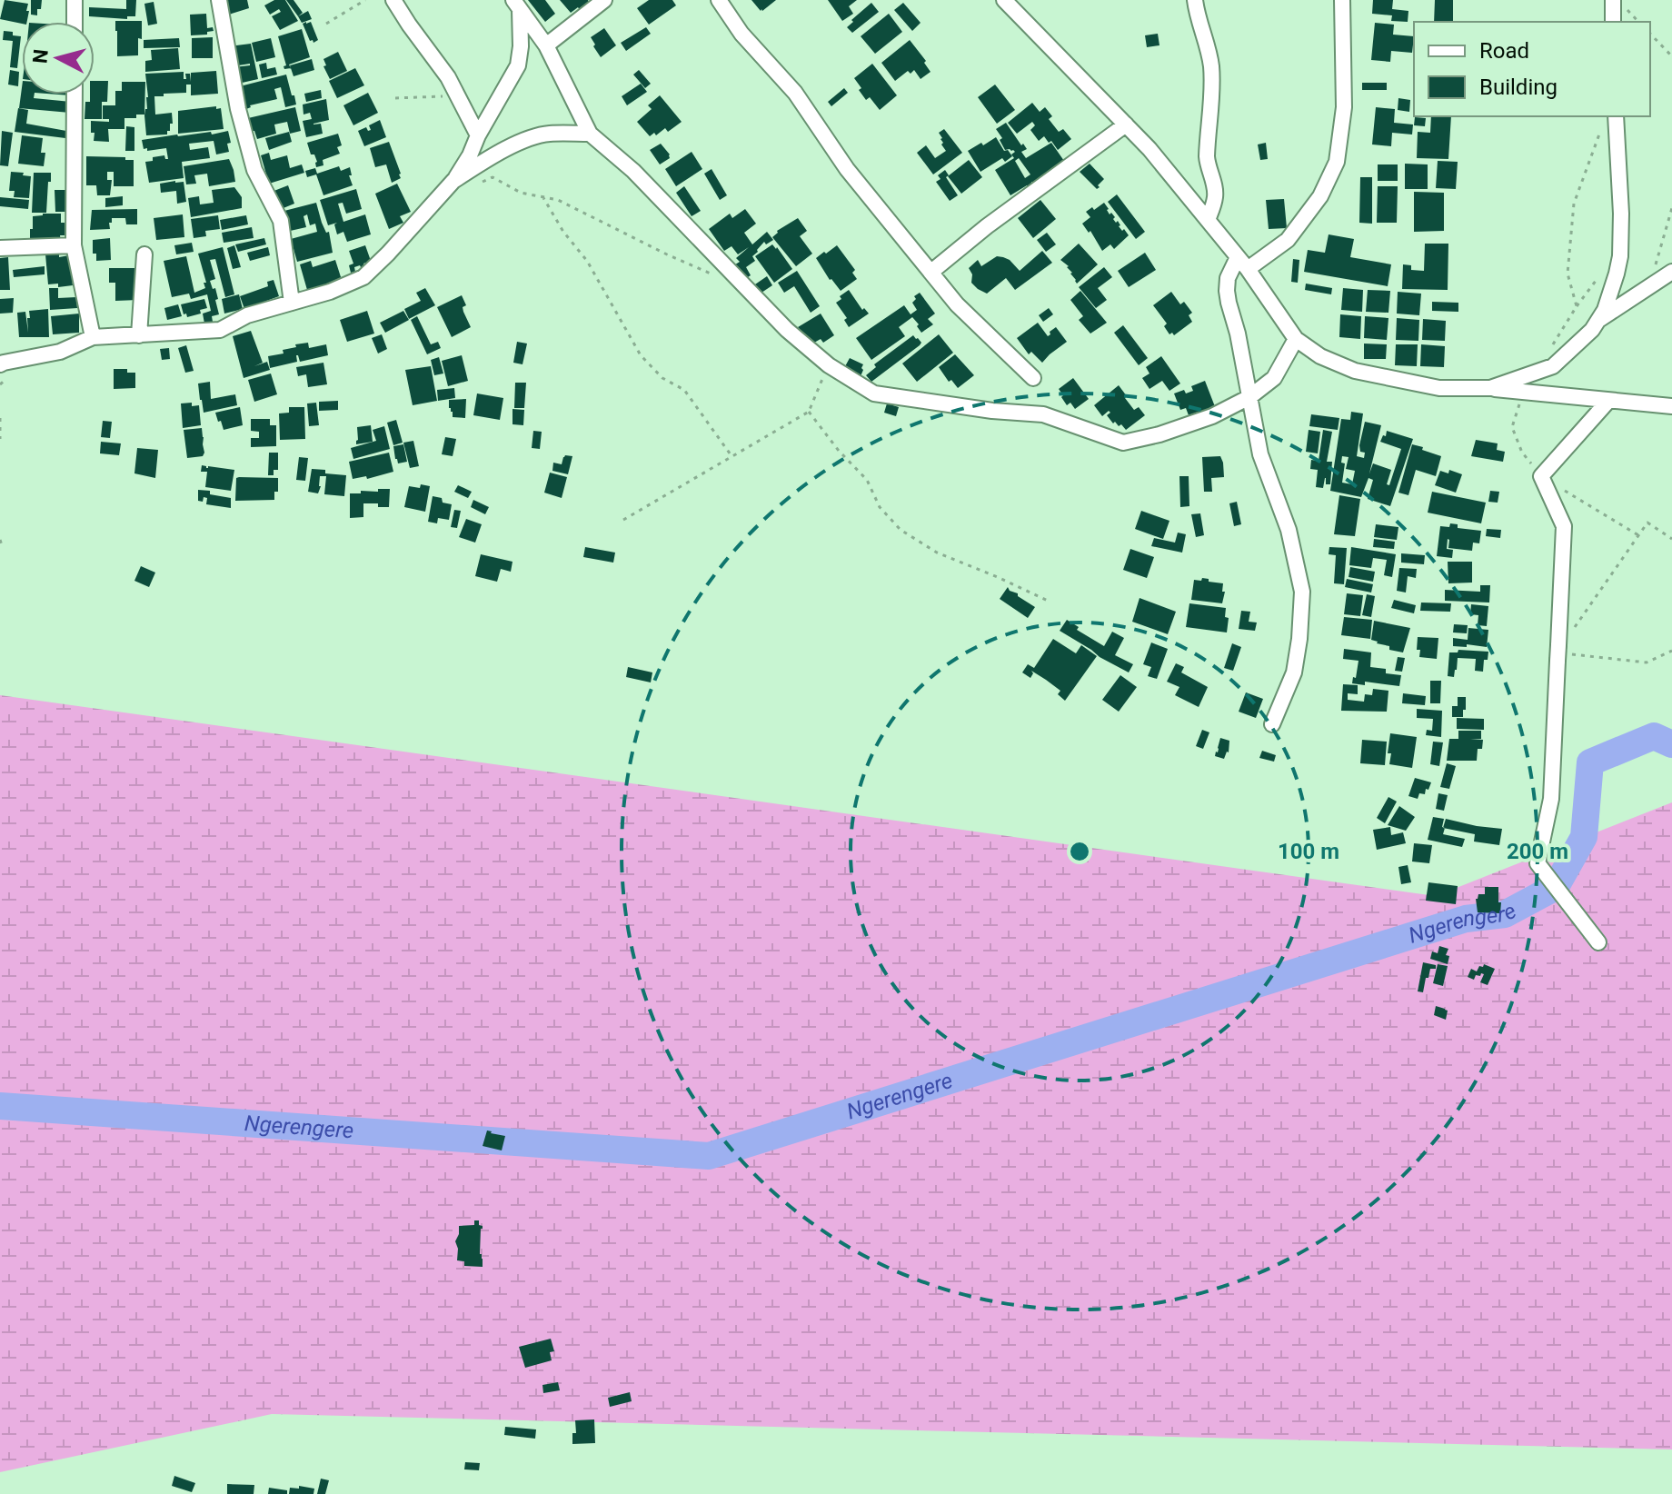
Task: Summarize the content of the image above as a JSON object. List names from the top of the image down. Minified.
{"water":["Ngerengere"],"legend":["Road","Building"],"north":"left","rings":["100 m","200 m"]}
